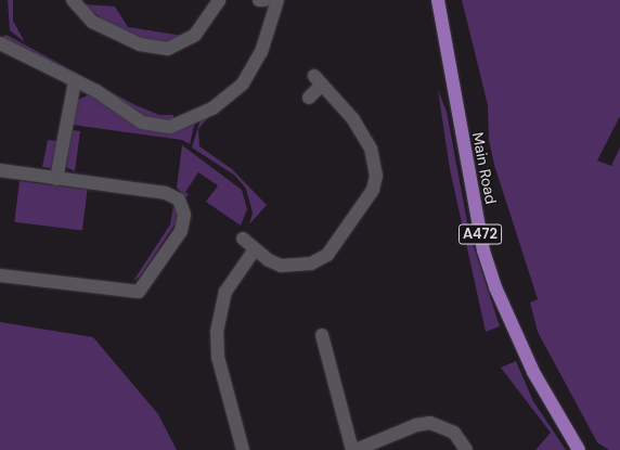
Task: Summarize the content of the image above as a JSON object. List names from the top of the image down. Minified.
{"streets":{"main road":["Main Road","A472"]}}
